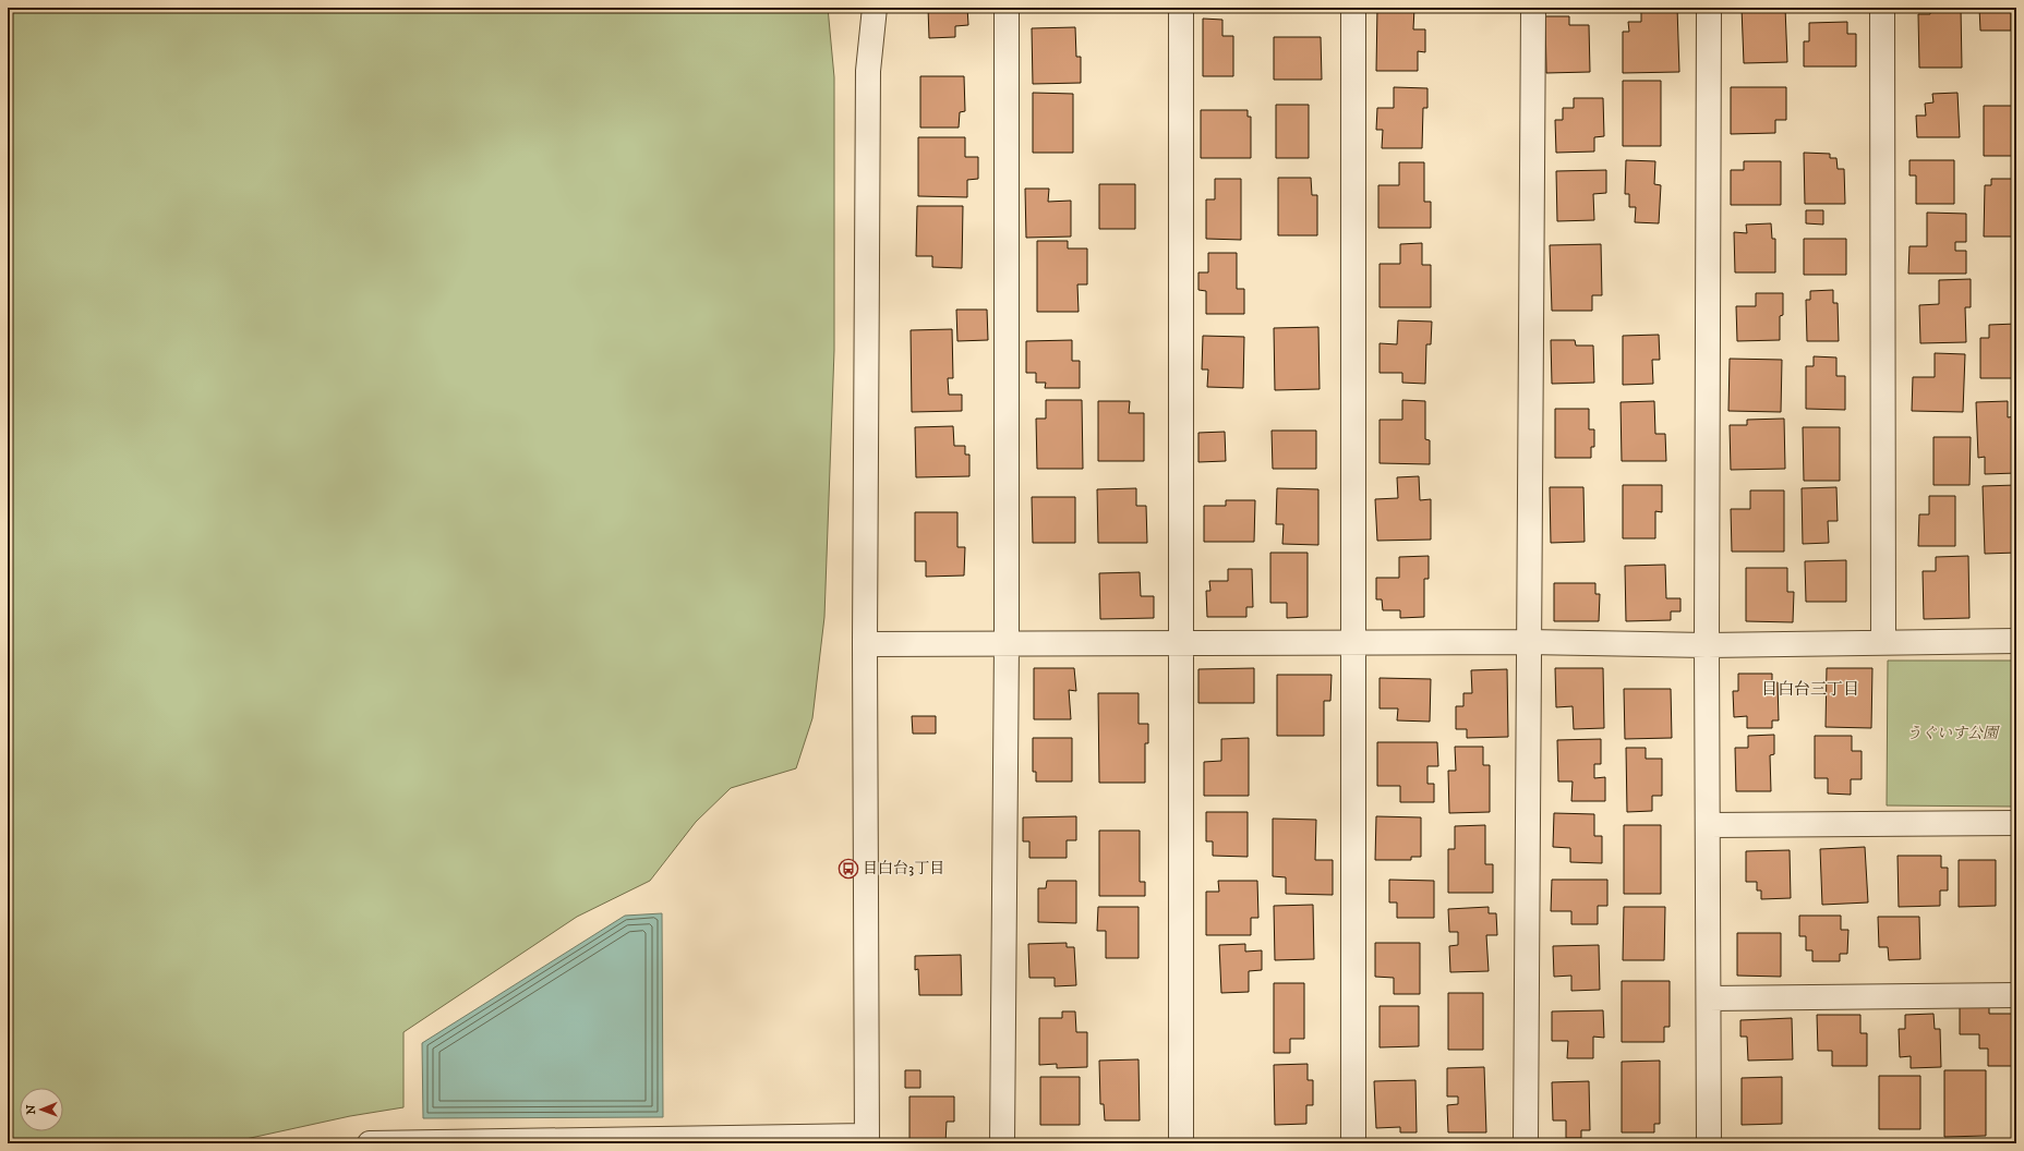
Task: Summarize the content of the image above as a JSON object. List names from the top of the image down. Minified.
{"districts":["目白台三丁目"],"parks":["うぐいす公園"],"places":{"bus stop":["目白台3丁目"]},"north":"left"}
